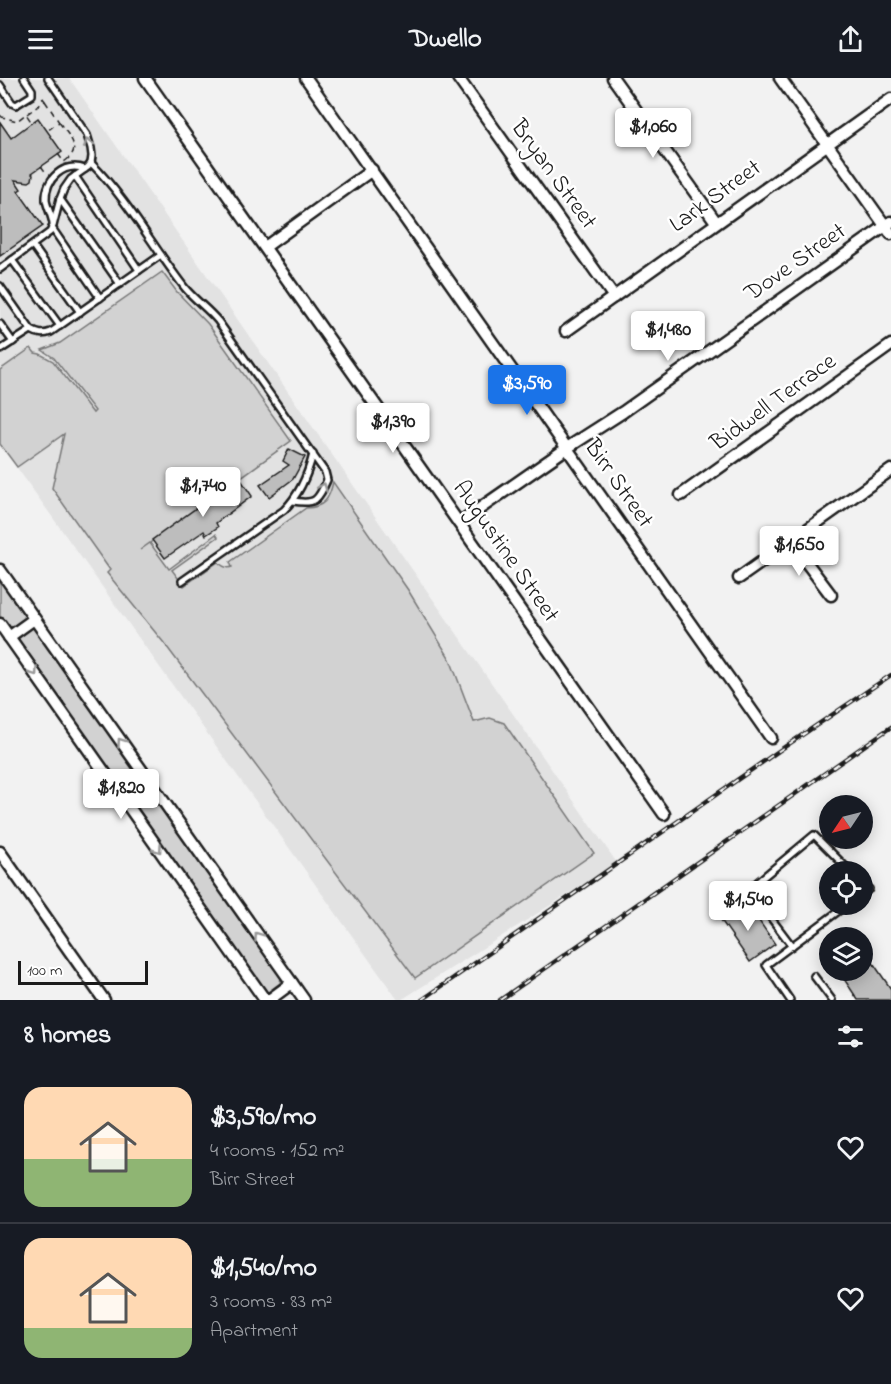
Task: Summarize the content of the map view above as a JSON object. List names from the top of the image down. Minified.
{"streets":{"street":["Bryan Street","Lark Street","Dove Street","Bidwell Terrace","Birr Street","Augustine Street"]},"crossings":[["Bryan Street","Lark Street"],["Dove Street","Birr Street"],["Dove Street","Augustine Street"]],"scale_bar":"100 m","north":"bottom left","page":{"header":"Dwello","price":["$1,060","$1,480","$3,590","$1,390","$1,740","$1,650","$1,820","$1,540"],"scale":"100 m","heading":"8 homes","list":[{"name":"$3,590/mo","note":"4 rooms · 152 m² · Birr Street"},{"name":"$1,540/mo","note":"3 rooms · 83 m² · Apartment"}]}}
